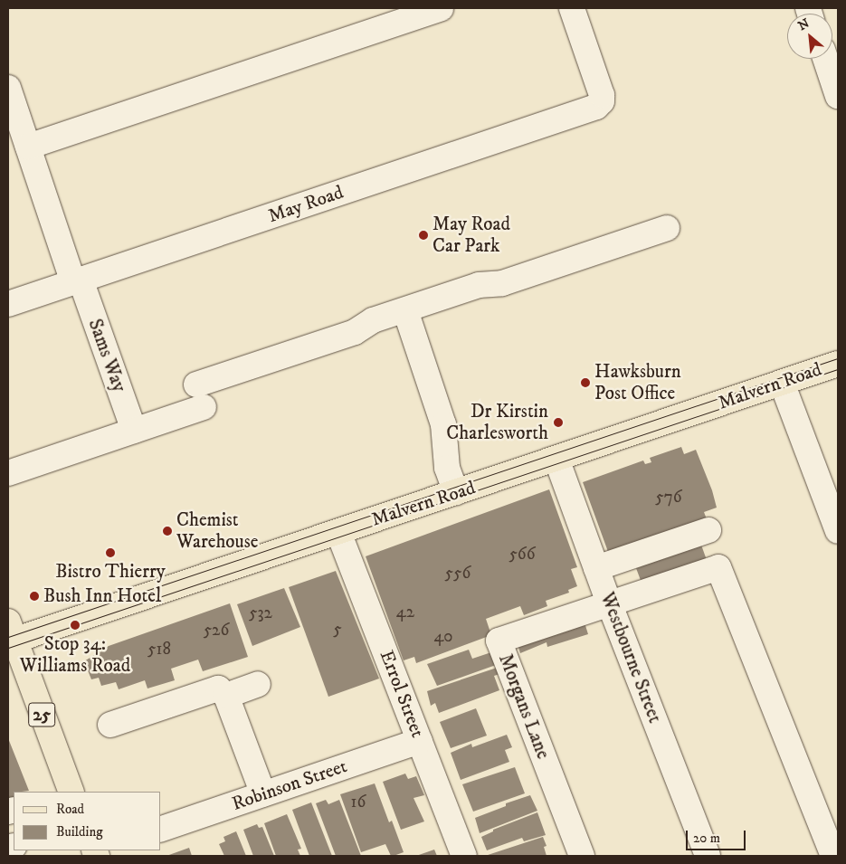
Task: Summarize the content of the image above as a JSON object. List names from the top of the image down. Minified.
{"streets":{"main road":["Malvern Road","25"],"street":["May Road","Sams Way","Westbourne Street","Errol Street","Morgans Lane","Robinson Street"]},"crossings":[["May Road","Sams Way"],["Malvern Road","Westbourne Street"],["Malvern Road","Errol Street"],["Malvern Road","25"],["Westbourne Street","Morgans Lane"],["Errol Street","Robinson Street"]],"places":["May Road Car Park","Hawksburn Post Office","Dr Kirstin Charlesworth","Chemist Warehouse","Bistro Thierry","Bush Inn Hotel","Stop 34: Williams Road"],"house_numbers":["576","566","556","42","532","5","526","40","518","16"],"legend":["Road","Building"],"scale_bar":"20 m","north":"top left"}
